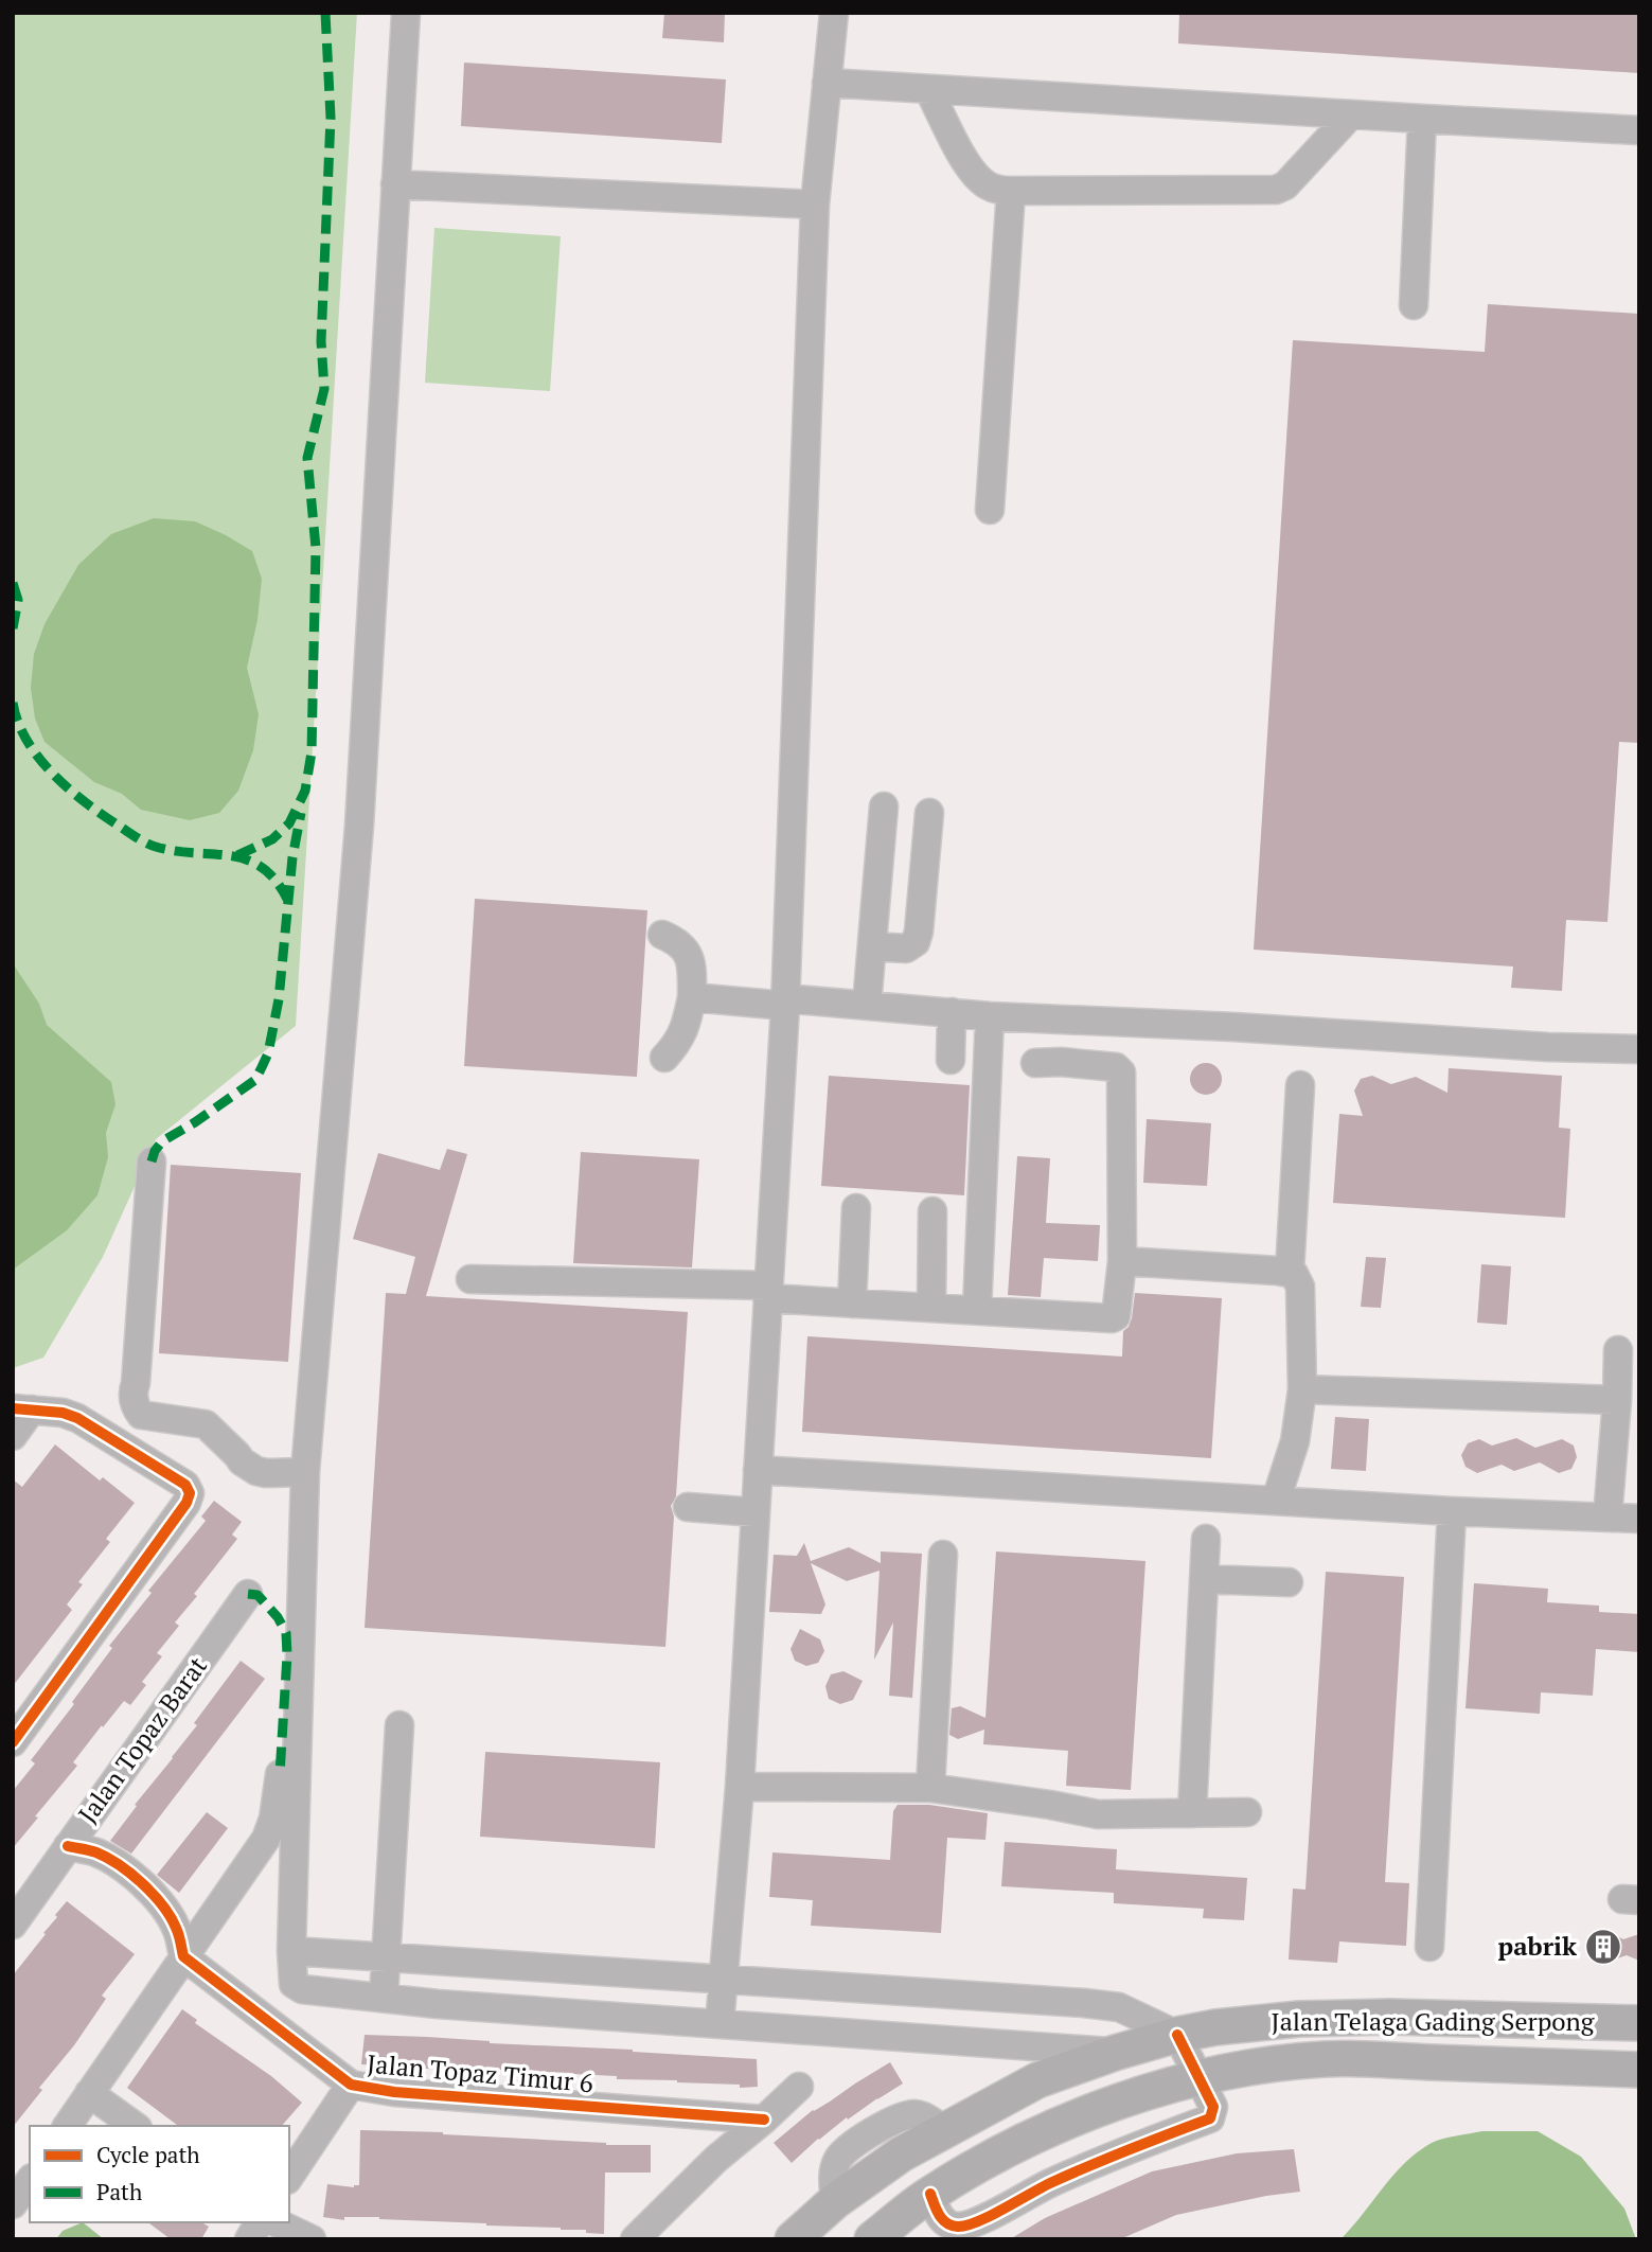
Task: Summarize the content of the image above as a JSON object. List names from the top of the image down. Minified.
{"streets":{"main road":["Jalan Telaga Gading Serpong"],"street":["Jalan Topaz Barat","Jalan Topaz Timur 6"]},"places":{"building":["pabrik"]},"legend":["Cycle path","Path"]}
